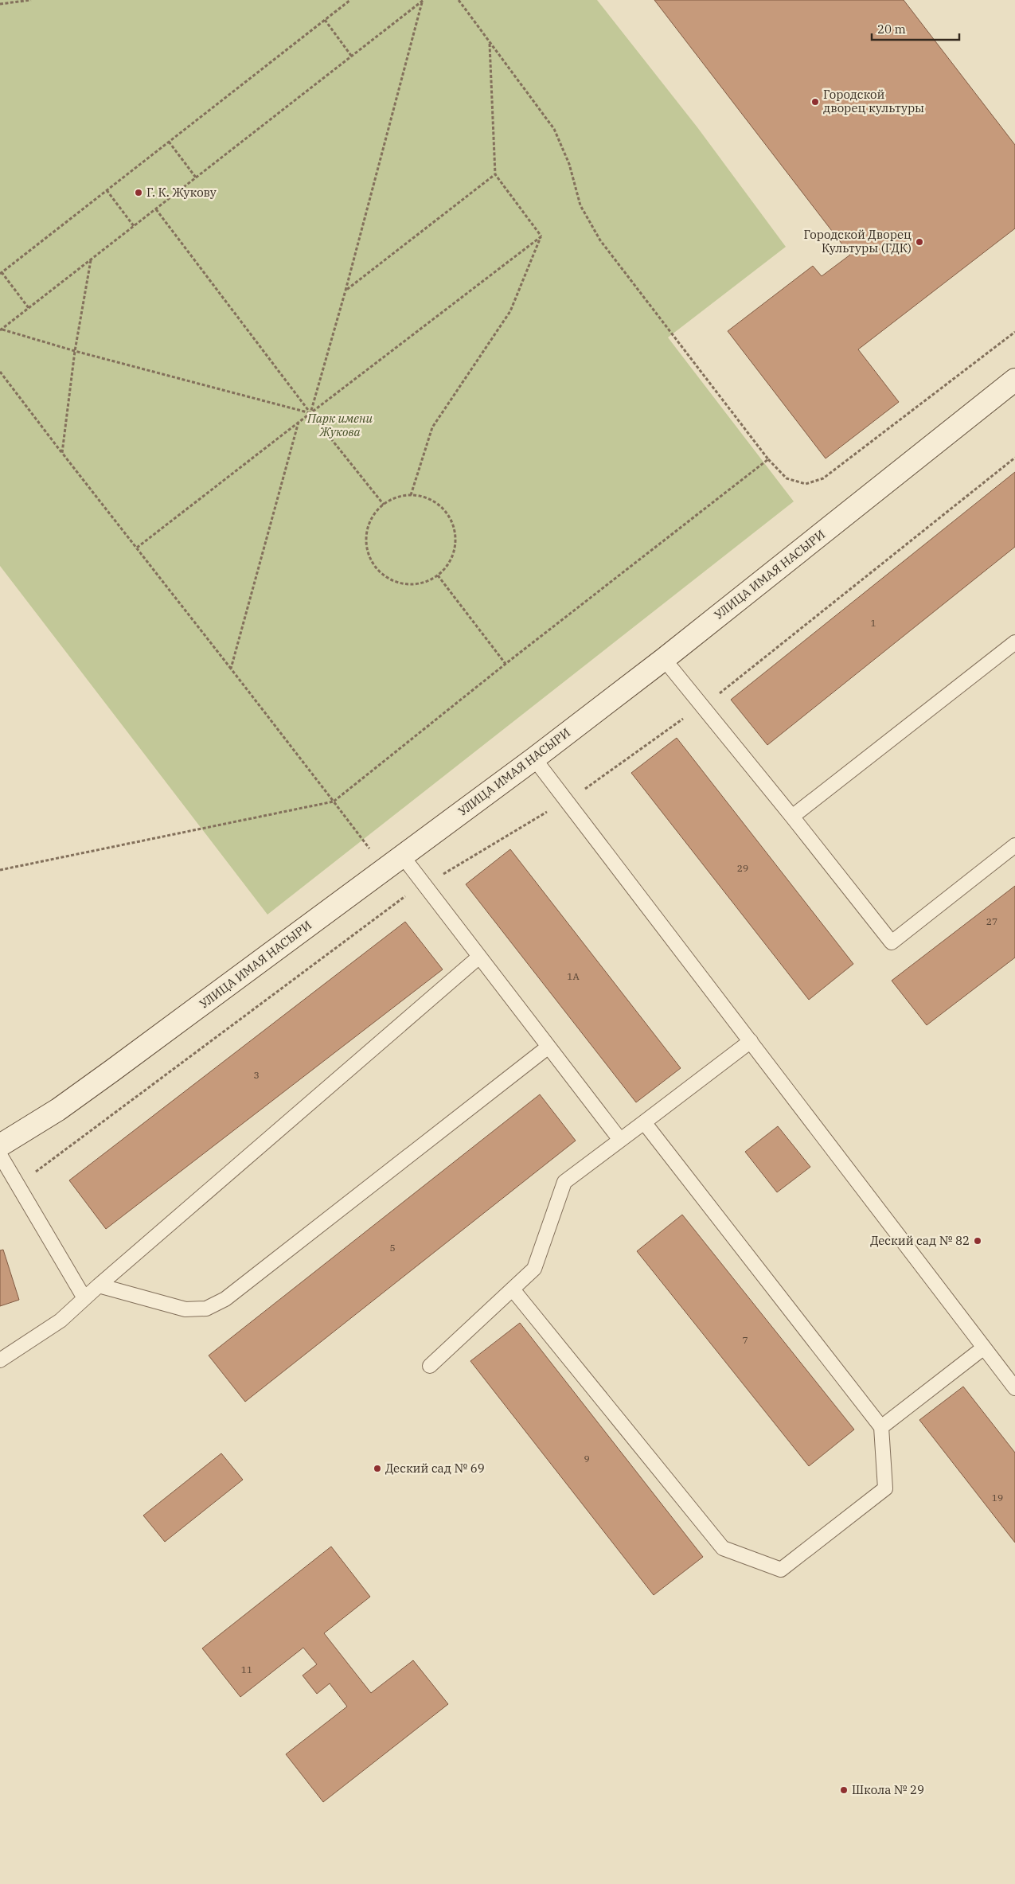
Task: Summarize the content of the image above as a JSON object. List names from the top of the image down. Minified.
{"streets":{"street":["УЛИЦА ИМАЯ НАСЫРИ"]},"parks":["Парк имени Жукова"],"places":["Городской дворец культуры","Г. К. Жукову","Городской Дворец Культуры (ГДК)","Деский сад № 82","Деский сад № 69","Школа № 29"],"house_numbers":["1","29","27","1А","3","5","7","9","19","11"],"scale_bar":"20 m"}
